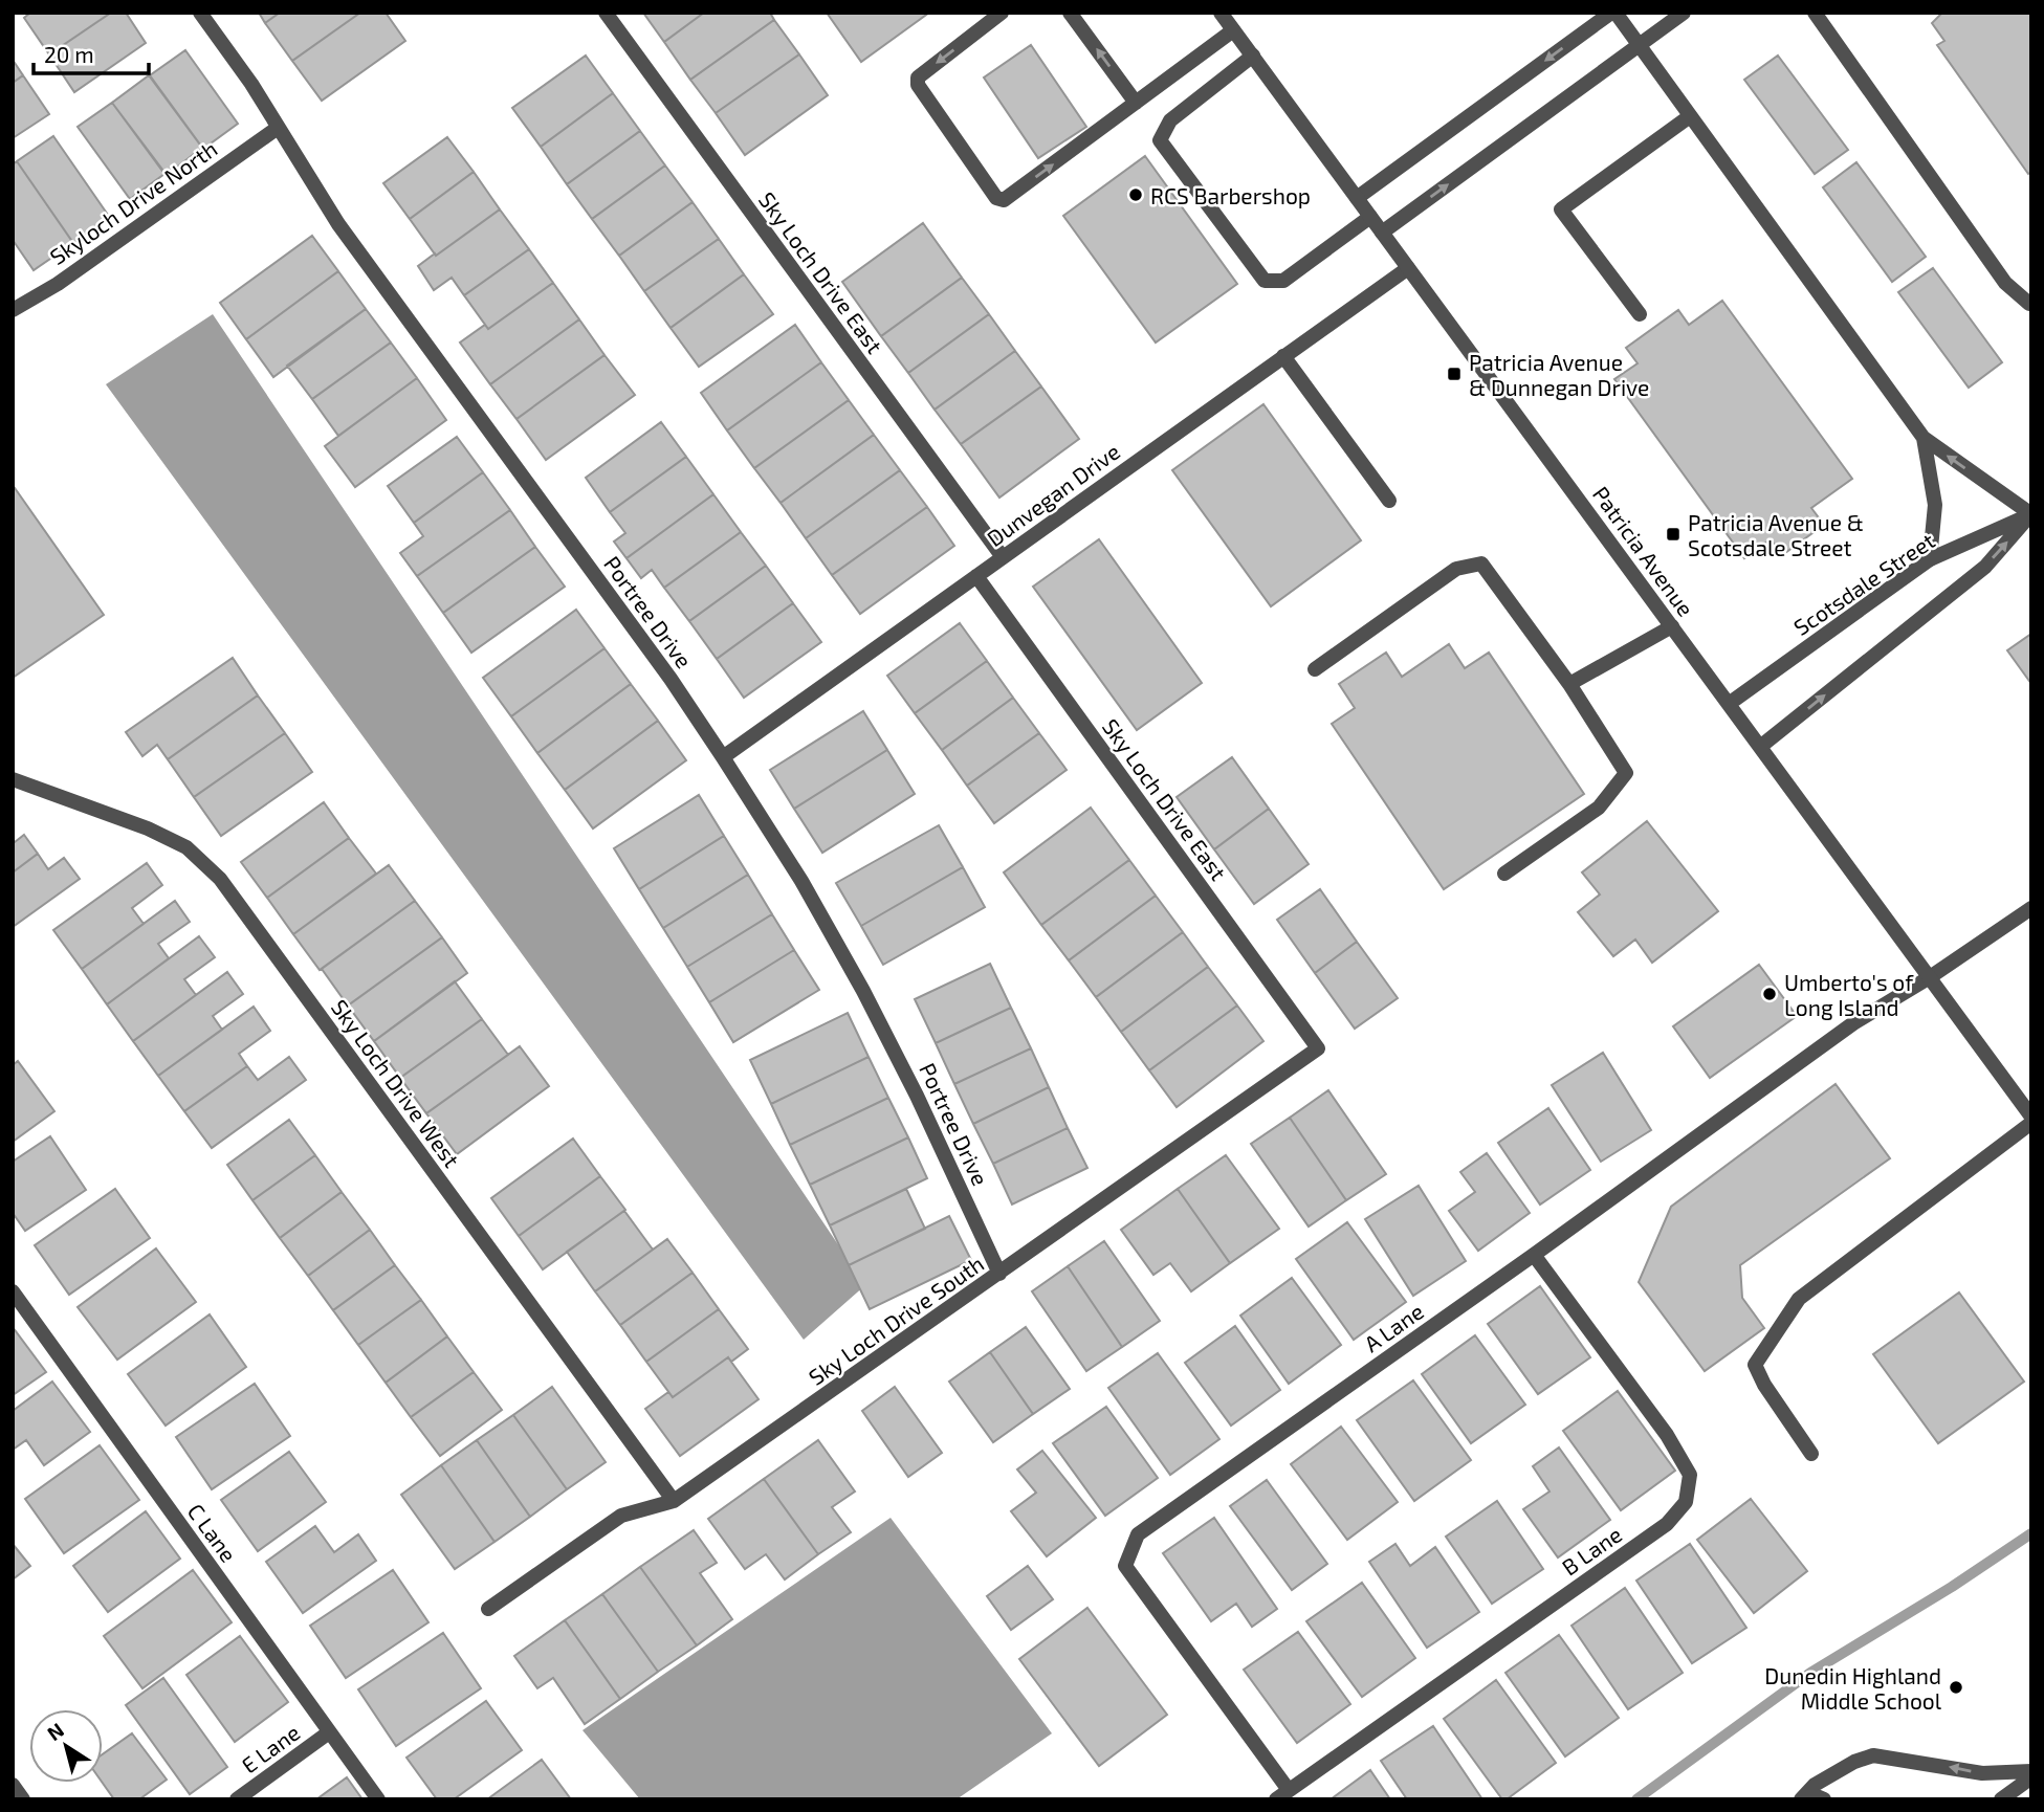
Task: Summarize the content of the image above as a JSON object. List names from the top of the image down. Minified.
{"streets":{"street":["Skyloch Drive North","Sky Loch Drive East","Dunvegan Drive","Patricia Avenue","Scotsdale Street","Portree Drive","Sky Loch Drive West","Sky Loch Drive South","A Lane","C Lane","B Lane","E Lane"]},"crossings":[["Skyloch Drive North","Portree Drive"],["Sky Loch Drive East","Dunvegan Drive"],["Sky Loch Drive East","Sky Loch Drive South"],["Dunvegan Drive","Patricia Avenue"],["Dunvegan Drive","Portree Drive"],["Patricia Avenue","Scotsdale Street"],["Patricia Avenue","A Lane"],["Portree Drive","Sky Loch Drive South"],["Sky Loch Drive West","Sky Loch Drive South"],["A Lane","B Lane"],["C Lane","E Lane"]],"places":{"other":["RCS Barbershop","Umberto's of Long Island","Dunedin Highland Middle School"],"transit":["Patricia Avenue & Dunnegan Drive","Patricia Avenue & Scotsdale Street"]},"scale_bar":"20 m","north":"top left"}
